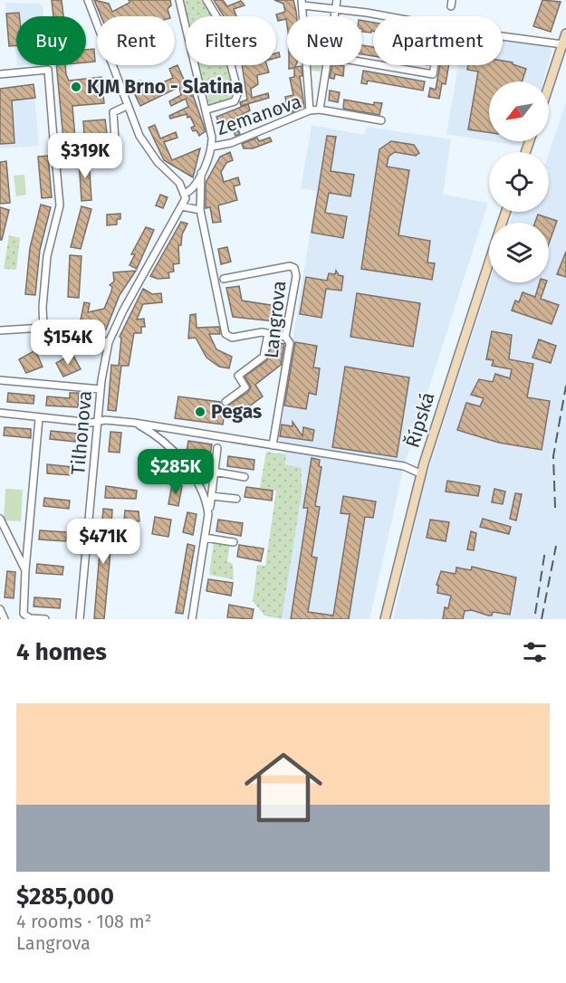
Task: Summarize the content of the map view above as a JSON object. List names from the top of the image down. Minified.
{"streets":{"street":["Zemanova","Langrova","Řípská","Tilhonova"]},"crossings":[["Zemanova","Tilhonova"]],"places":["KJM Brno - Slatina","Pegas"],"north":"bottom left","page":{"chip":["Buy","Rent","Filters","New","Apartment"],"price":["$319K","$154K","$285K","$471K"],"heading":"4 homes","list":[{"name":"$285,000","note":"4 rooms · 108 m² · Langrova"}]}}
